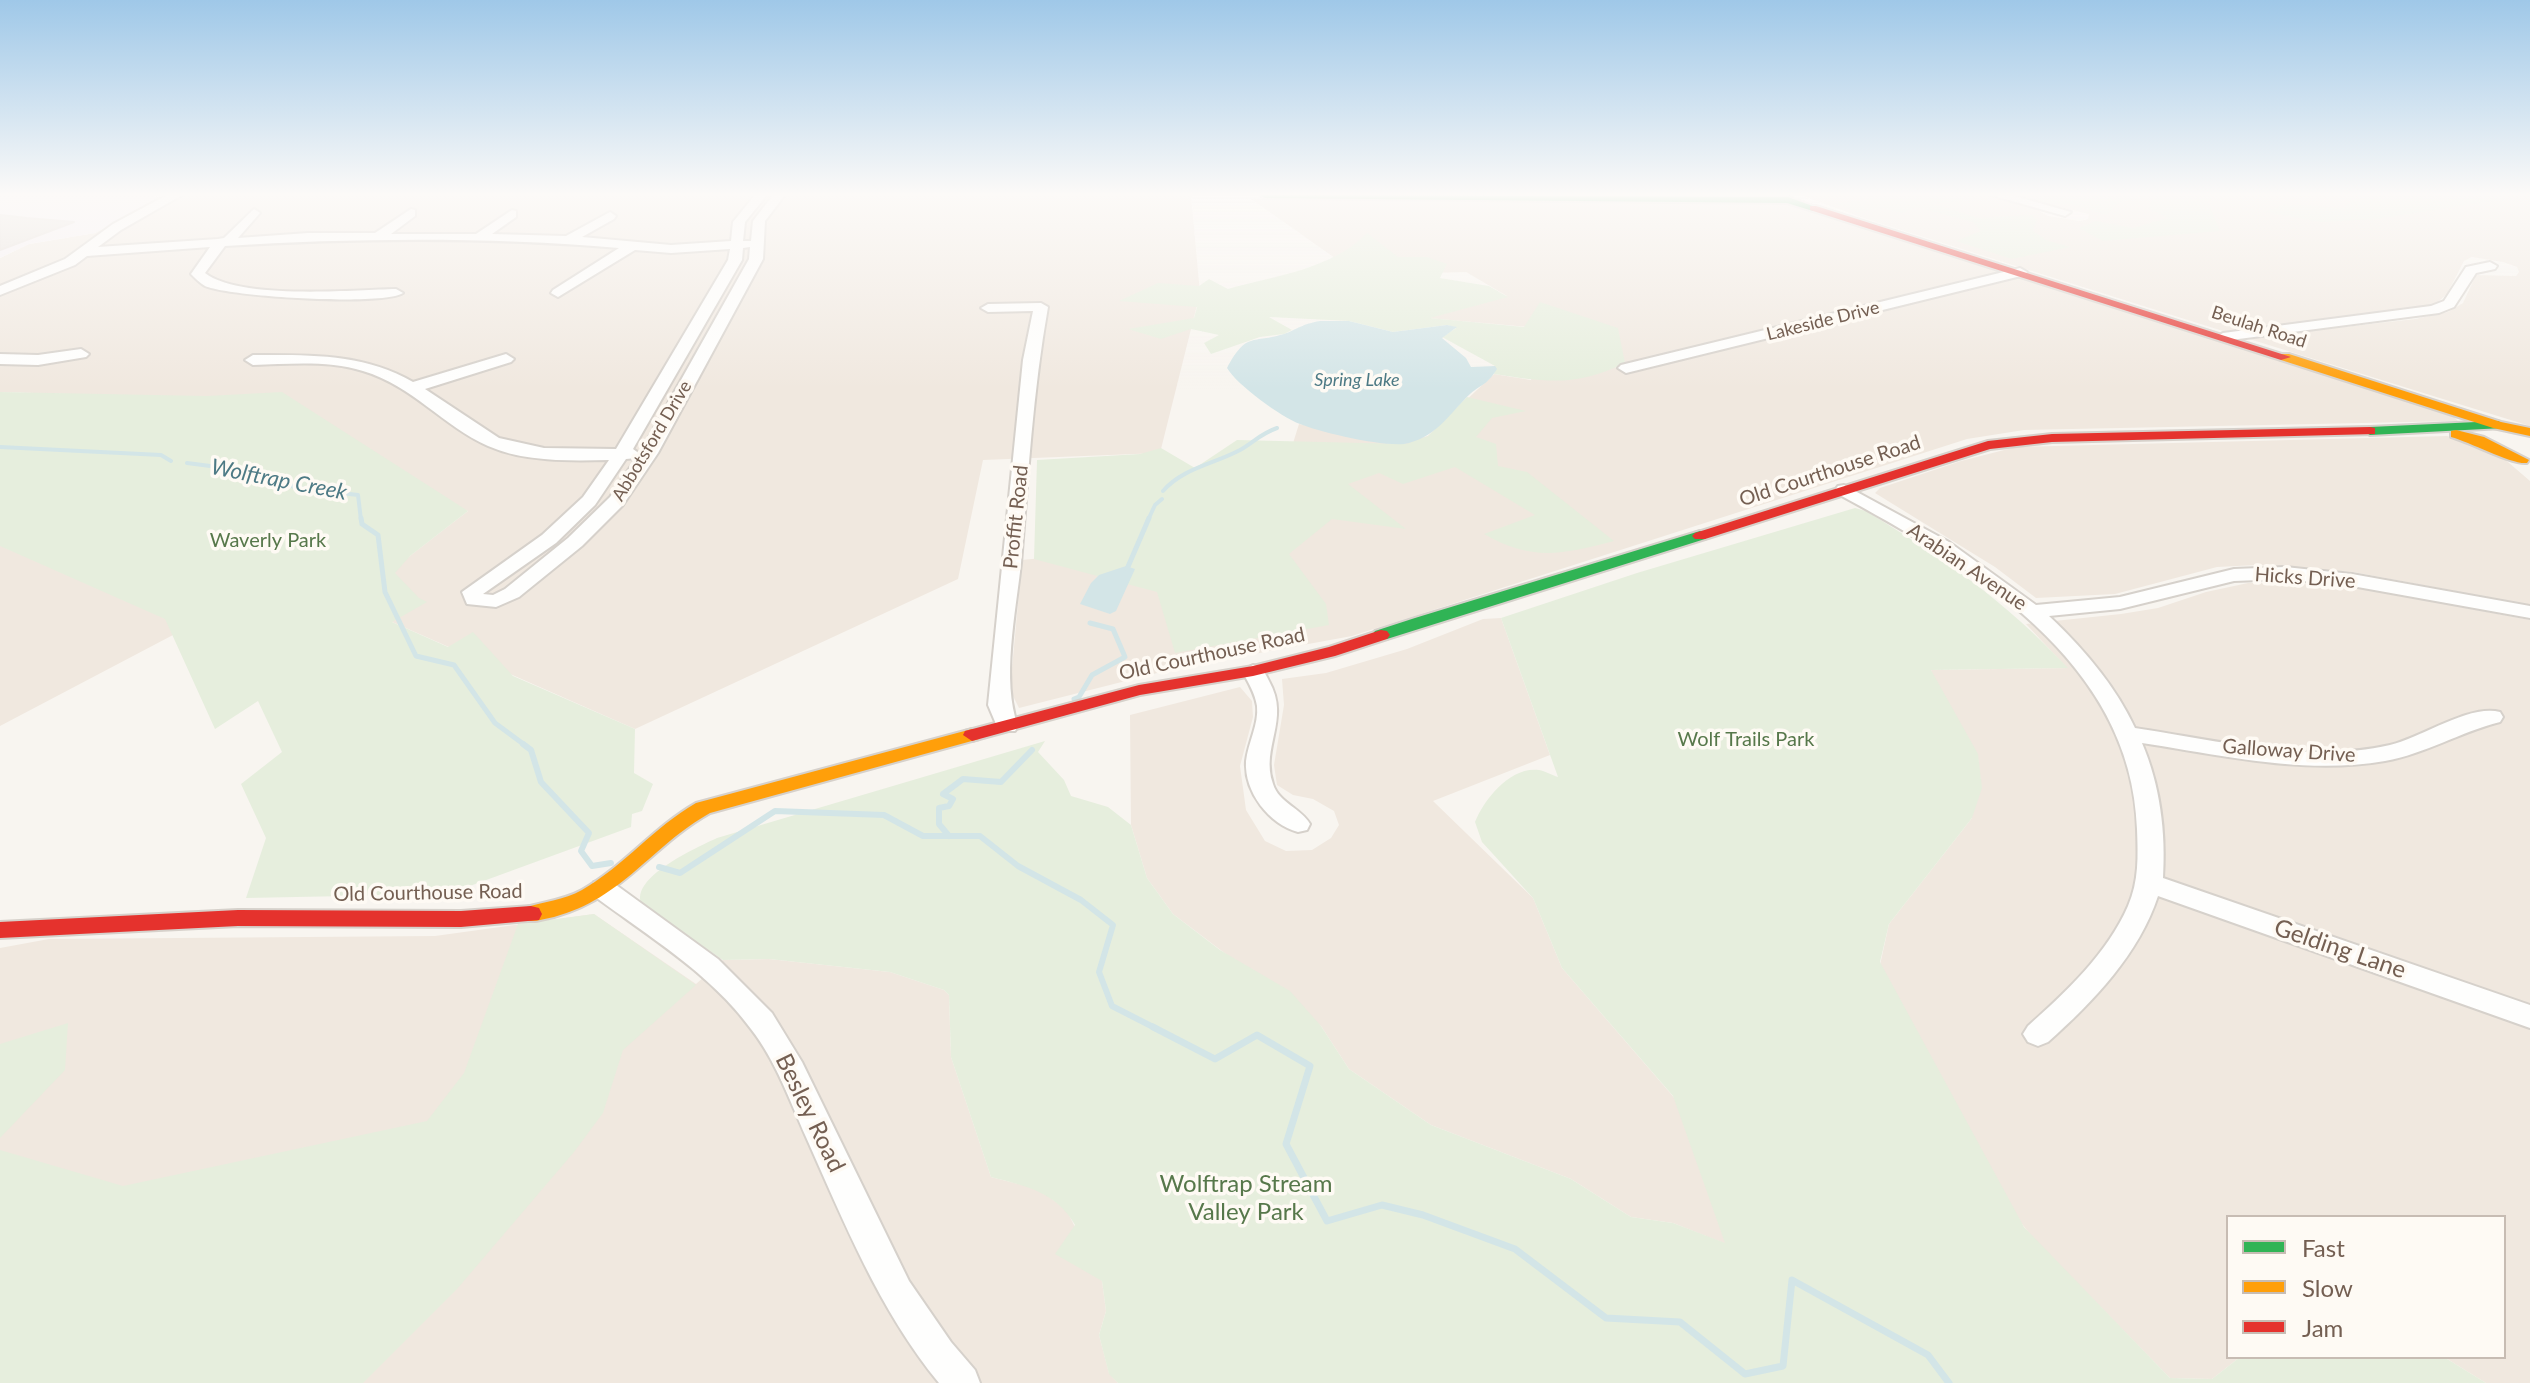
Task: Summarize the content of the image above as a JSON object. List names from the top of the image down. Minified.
{"streets":{"street":["Lakeside Drive","Beulah Road","Abbotsford Drive","Old Courthouse Road","Proffit Road","Arabian Avenue","Hicks Drive","Galloway Drive","Gelding Lane","Besley Road"]},"crossings":[["Lakeside Drive","Beulah Road"],["Beulah Road","Old Courthouse Road"],["Old Courthouse Road","Proffit Road"],["Old Courthouse Road","Arabian Avenue"],["Old Courthouse Road","Besley Road"],["Arabian Avenue","Hicks Drive"],["Arabian Avenue","Galloway Drive"],["Arabian Avenue","Gelding Lane"]],"water":["Spring Lake","Wolftrap Creek"],"parks":["Waverly Park","Wolf Trails Park","Wolftrap Stream Valley Park"],"legend":["Fast","Slow","Jam"]}
